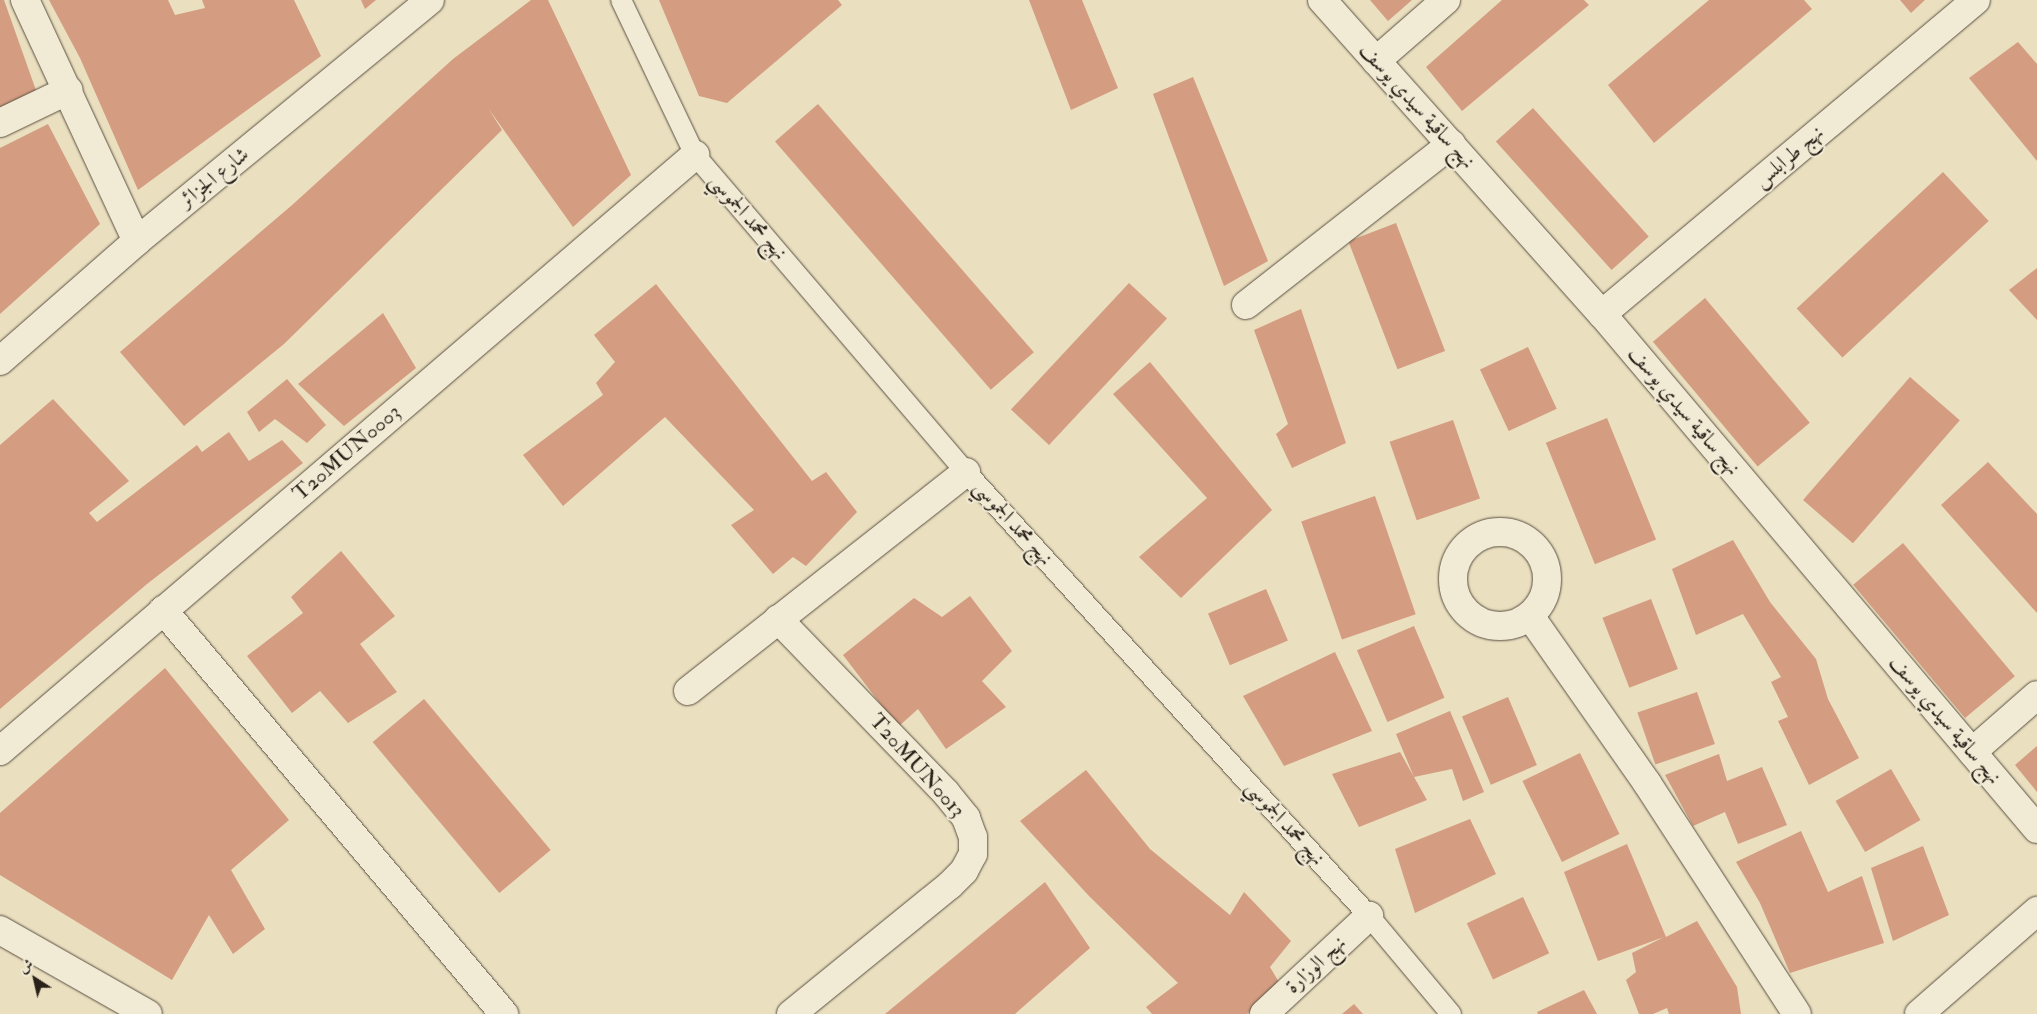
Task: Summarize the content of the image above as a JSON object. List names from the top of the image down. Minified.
{"streets":{"street":["نهج ساقية سيدي يوسف","نهج طرابلس","شارع الجزائر","T20MUN0003","T20MUN0013","نهج الوزارة"],"lane":["نهج محمد الجموسي"]},"crossings":[["نهج ساقية سيدي يوسف","نهج طرابلس"],["نهج محمد الجموسي","T20MUN0003"],["نهج محمد الجموسي","نهج الوزارة"]],"north":"top left"}
